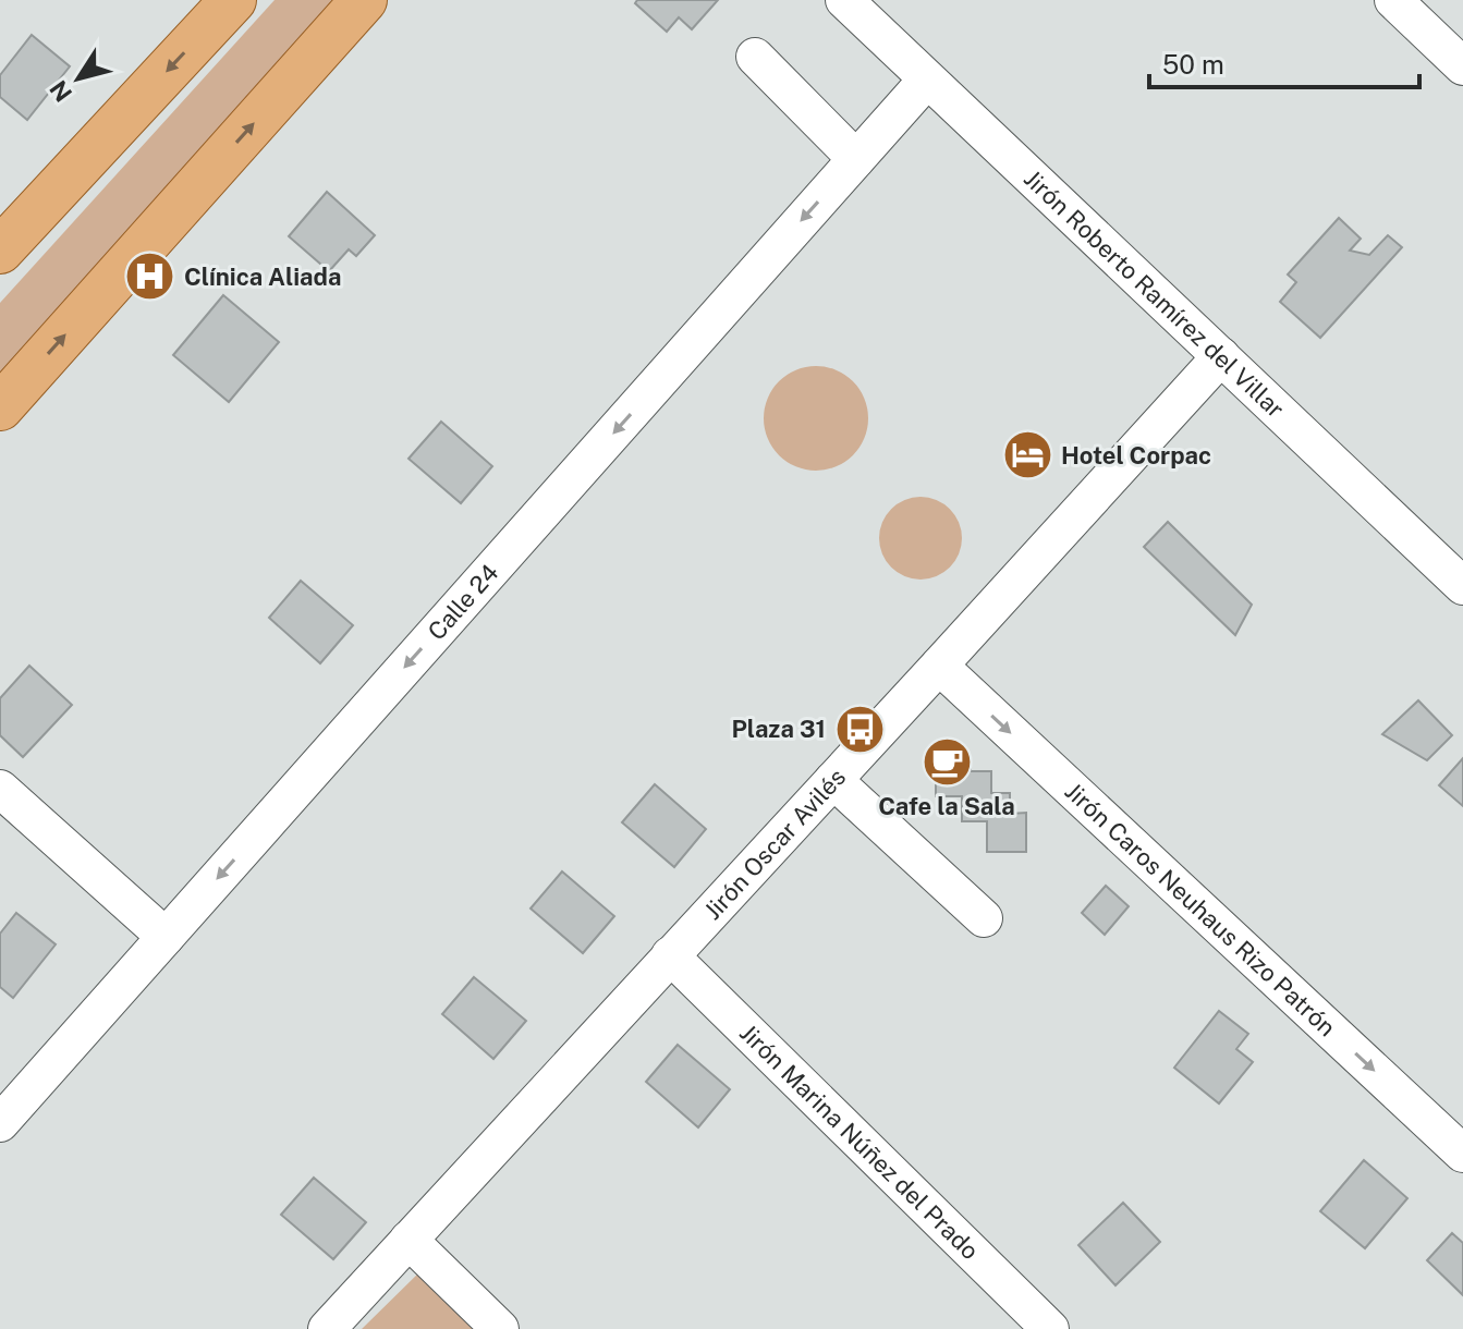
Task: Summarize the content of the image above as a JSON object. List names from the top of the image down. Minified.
{"streets":{"street":["Jirón Roberto Ramírez del Villar","Calle 24","Jirón Oscar Avilés","Jirón Caros Neuhaus Rizo Patrón","Jirón Marina Núñez del Prado"]},"crossings":[["Jirón Roberto Ramírez del Villar","Calle 24"],["Jirón Roberto Ramírez del Villar","Jirón Oscar Avilés"],["Jirón Oscar Avilés","Jirón Caros Neuhaus Rizo Patrón"],["Jirón Oscar Avilés","Jirón Marina Núñez del Prado"]],"one_way":["Calle 24","Jirón Caros Neuhaus Rizo Patrón"],"places":{"hospital":["Clínica Aliada"],"hotel":["Hotel Corpac"],"bus stop":["Plaza 31"],"cafe":["Cafe la Sala"]},"scale_bar":"50 m","north":"bottom left"}
